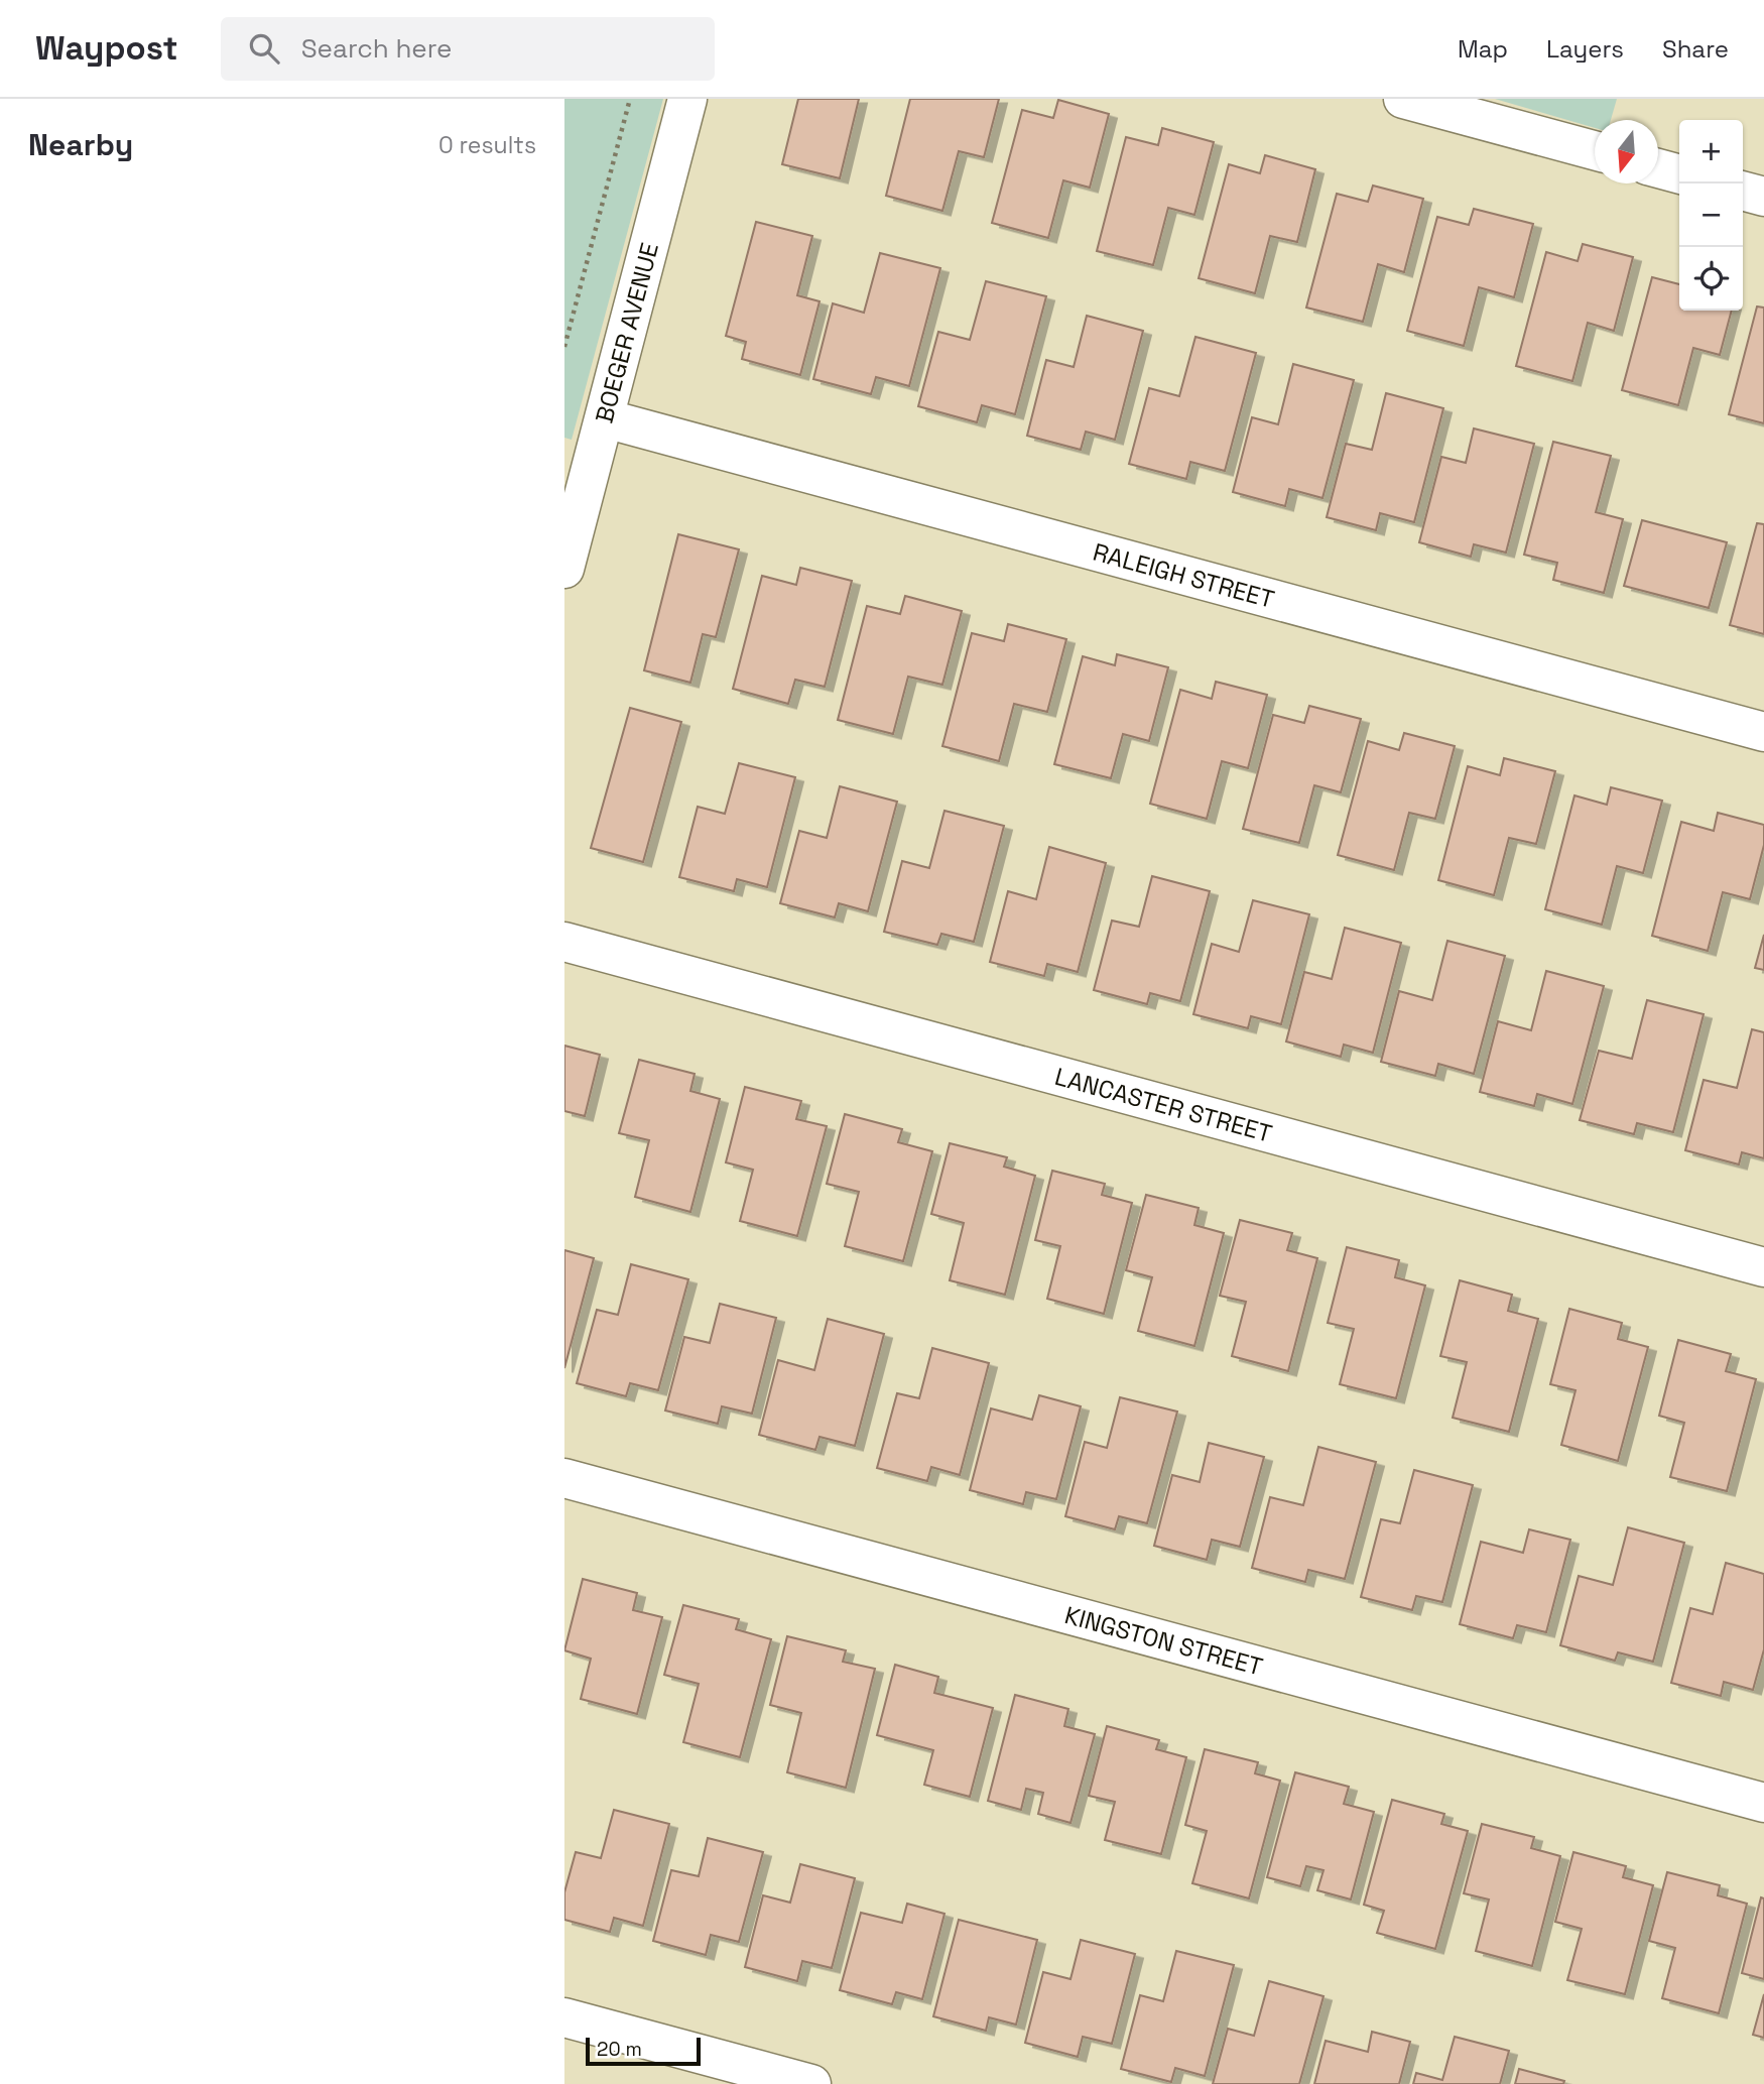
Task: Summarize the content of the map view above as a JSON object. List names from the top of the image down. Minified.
{"streets":{"street":["BOEGER AVENUE","RALEIGH STREET","LANCASTER STREET","KINGSTON STREET"]},"crossings":[["BOEGER AVENUE","RALEIGH STREET"]],"scale_bar":"20 m","north":"bottom","page":{"header":"Waypost","search":"Search here","nav":["Map","Layers","Share"],"heading":["Nearby","0 results"],"map_buttons":["+","−"],"scale":"20 m"}}
